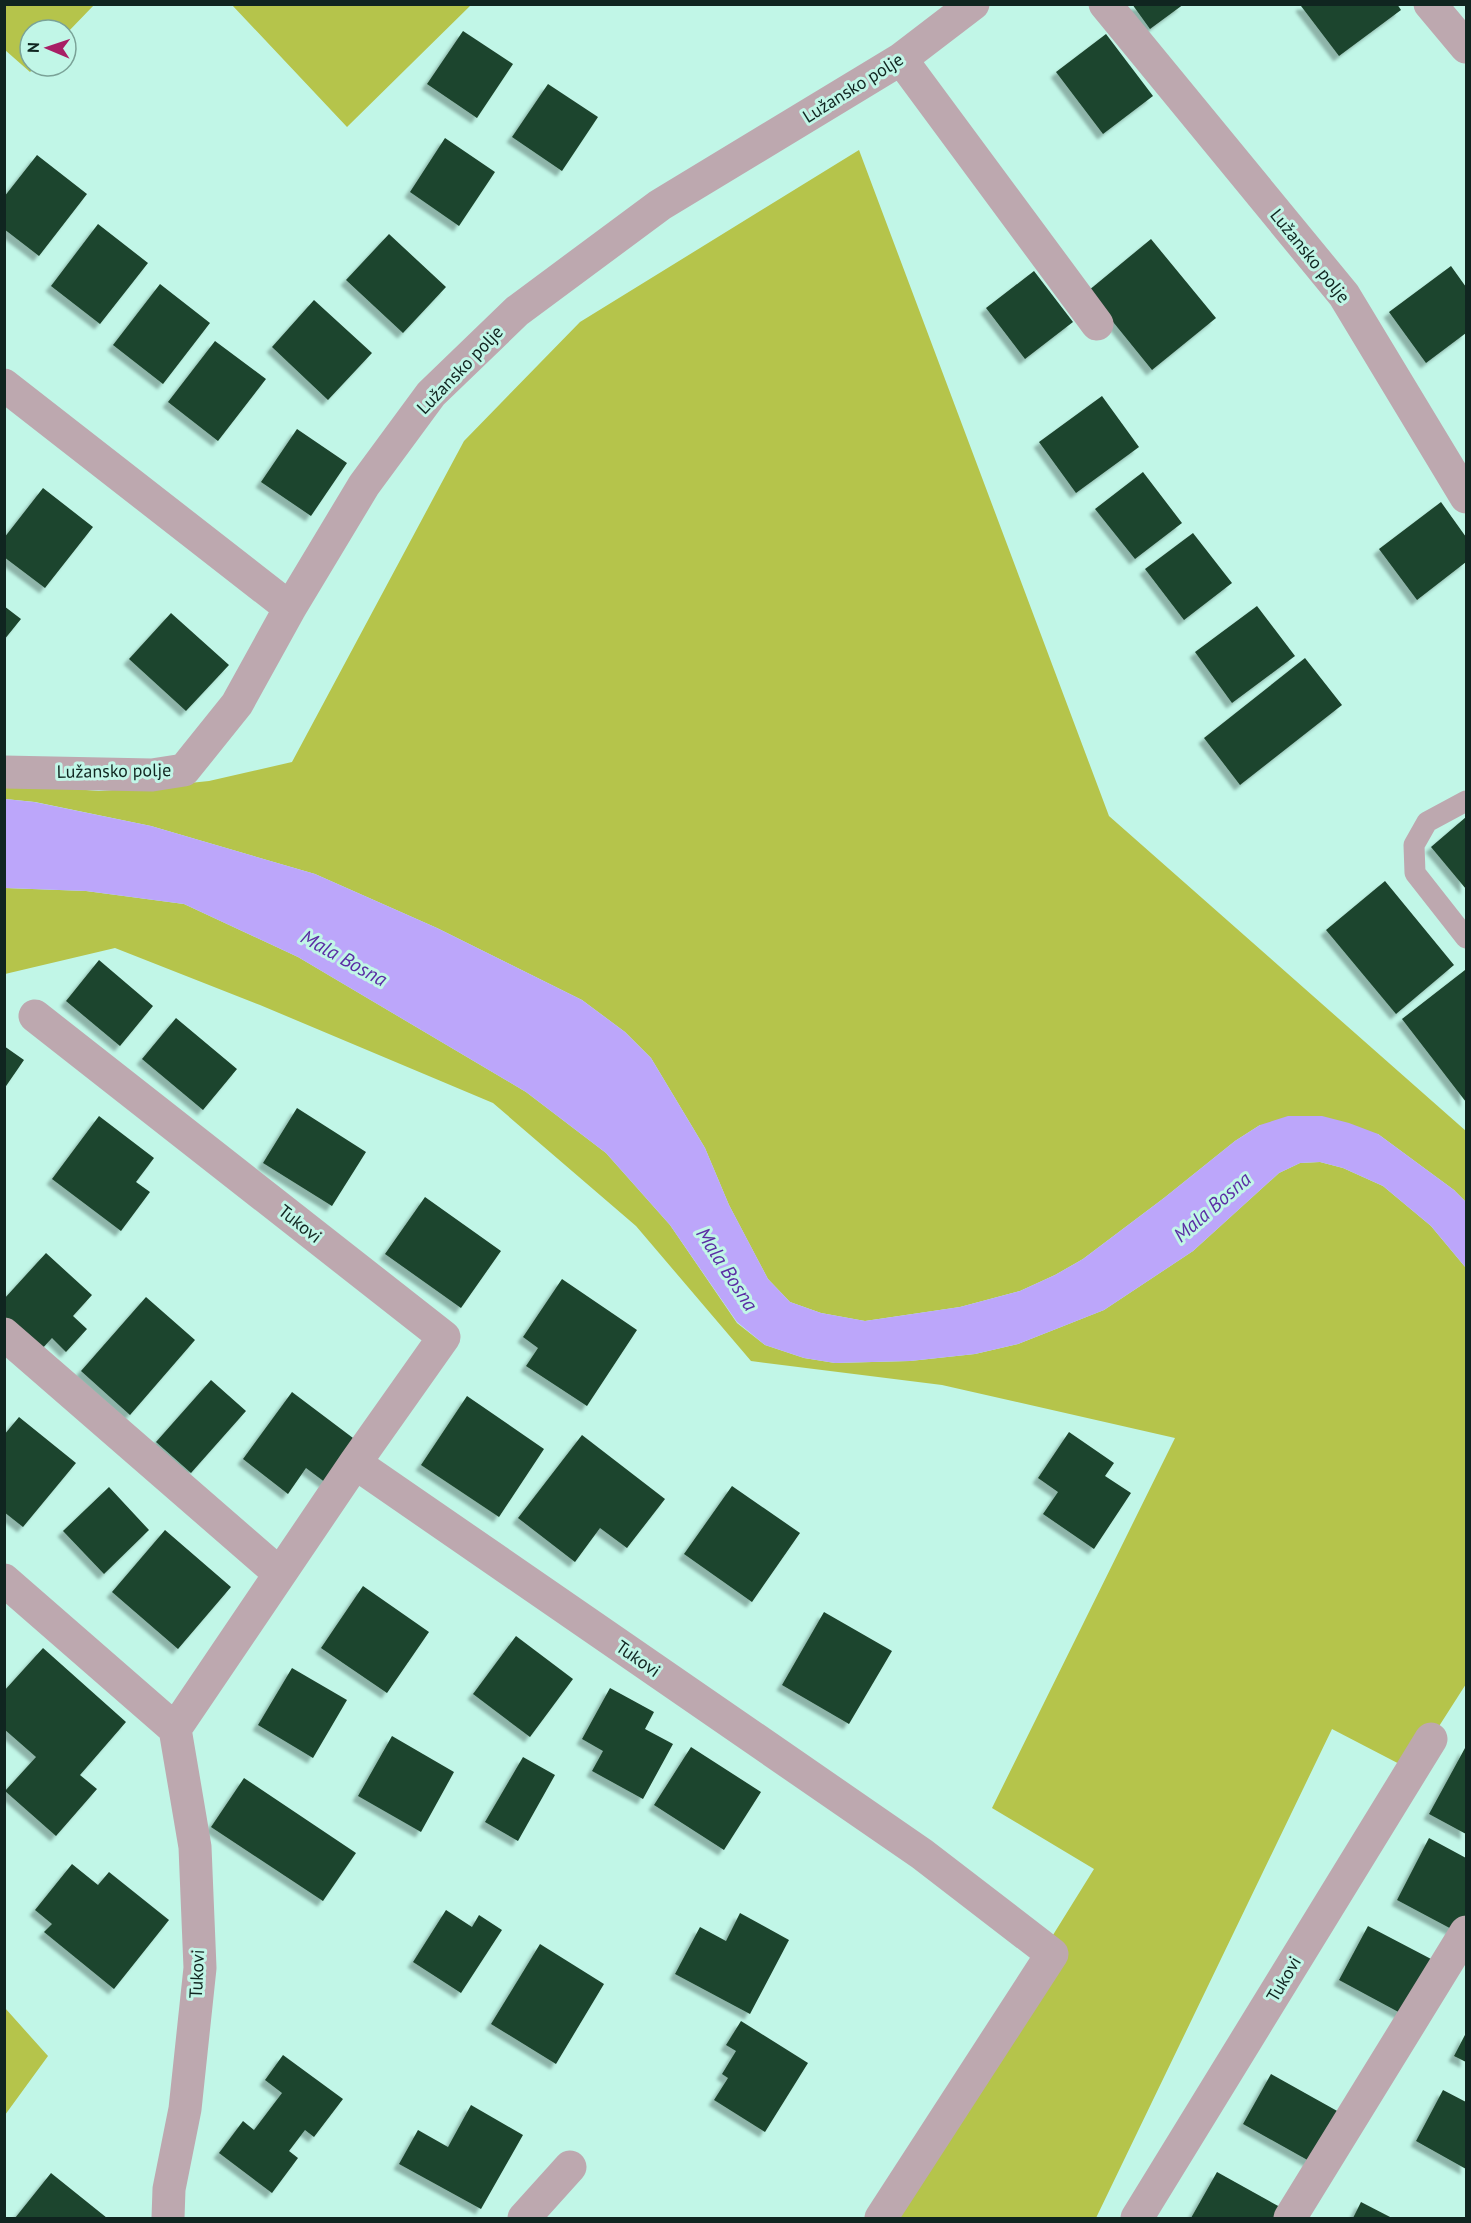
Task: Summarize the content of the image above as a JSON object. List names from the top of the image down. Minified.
{"streets":{"street":["Lužansko polje","Tukovi"]},"water":["Mala Bosna"],"north":"left"}
